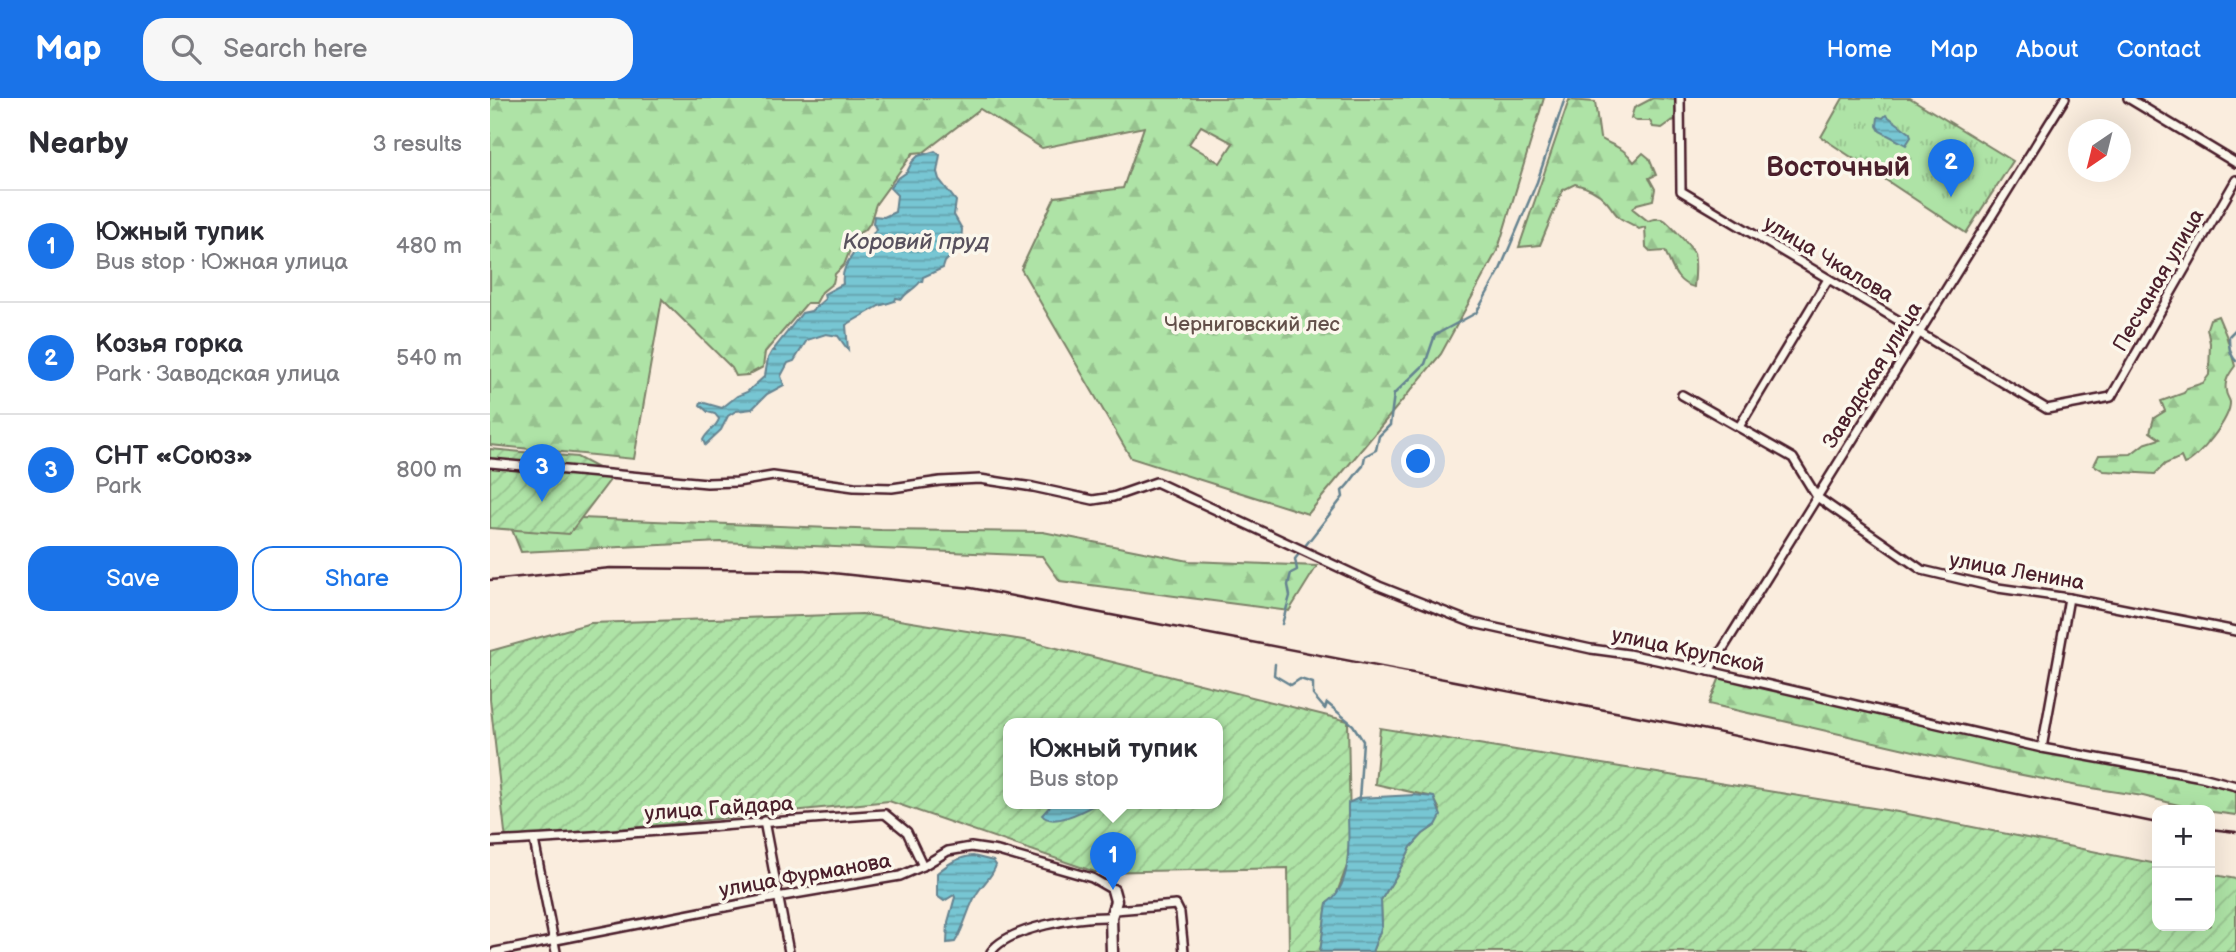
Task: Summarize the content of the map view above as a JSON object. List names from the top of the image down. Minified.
{"streets":{"street":["улица Чкалова","Песчаная улица","Заводская улица","улица Ленина","улица Крупской","улица Гайдара","улица Фурманова"]},"crossings":[["улица Чкалова","Песчаная улица"],["улица Чкалова","Заводская улица"],["Заводская улица","улица Ленина"],["Заводская улица","улица Крупской"],["улица Гайдара","улица Фурманова"]],"districts":["Восточный"],"water":["Коровий пруд"],"parks":["Черниговский лес"],"north":"bottom left","page":{"header":"Map","search":"Search here","nav":["Home","Map","About","Contact"],"heading":["Nearby","3 results"],"pins":["2","3","1"],"list":[{"mark":"1","name":"Южный тупик","note":"Bus stop · Южная улица","value":"480 m"},{"mark":"2","name":"Козья горка","note":"Park · Заводская улица","value":"540 m"},{"mark":"3","name":"СНТ «Союз»","note":"Park","value":"800 m"}],"buttons":["Save","Share"],"popup":["Южный тупик","Bus stop"],"map_buttons":["+","−"]}}
